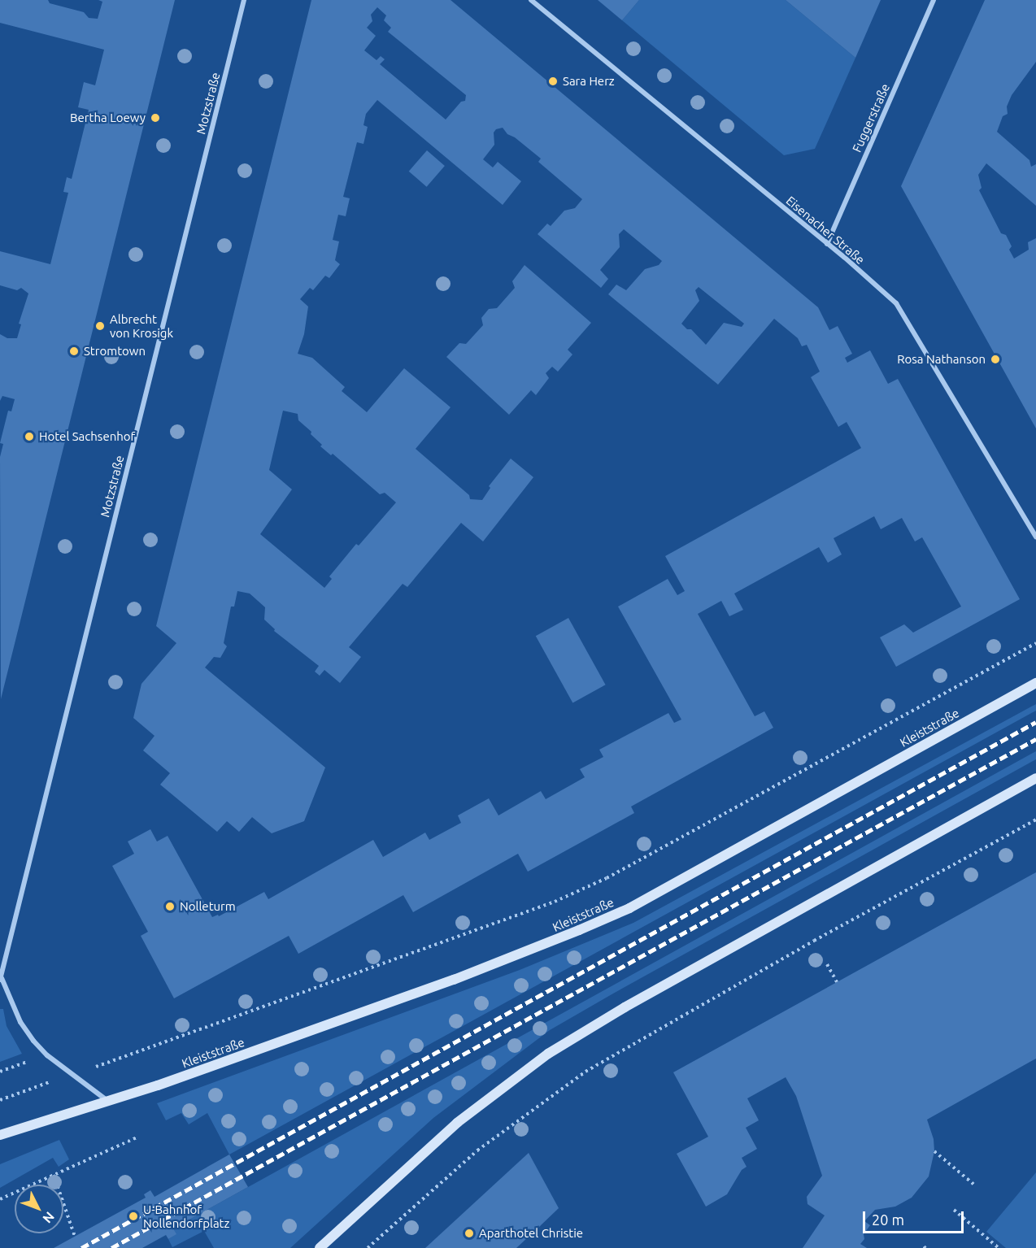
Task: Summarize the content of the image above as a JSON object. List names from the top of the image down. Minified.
{"streets":{"main road":["Kleiststraße"],"street":["Motzstraße","Fuggerstraße","Eisenacher Straße"]},"crossings":[["Fuggerstraße","Eisenacher Straße"]],"places":["Sara Herz","Bertha Loewy","Albrecht von Krosigk","Stromtown","Rosa Nathanson","Hotel Sachsenhof","Nolleturm","U-Bahnhof Nollendorfplatz","Aparthotel Christie"],"scale_bar":"20 m","north":"bottom right"}
